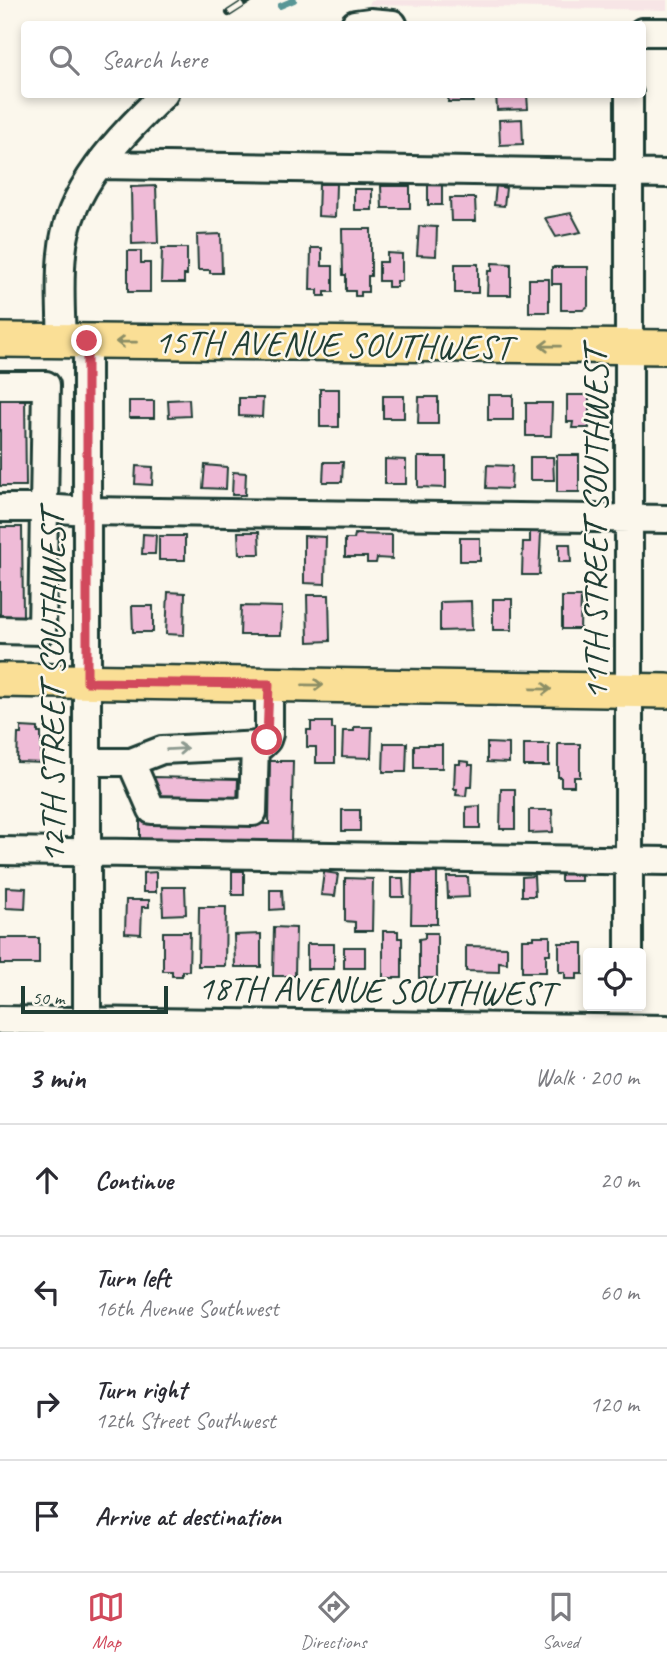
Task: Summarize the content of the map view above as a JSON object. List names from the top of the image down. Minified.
{"streets":{"main road":["15TH AVENUE SOUTHWEST"],"street":["11TH STREET SOUTHWEST","12TH STREET SOUTHWEST","18TH AVENUE SOUTHWEST"]},"crossings":[["15TH AVENUE SOUTHWEST","11TH STREET SOUTHWEST"],["15TH AVENUE SOUTHWEST","12TH STREET SOUTHWEST"],["12TH STREET SOUTHWEST","18TH AVENUE SOUTHWEST"]],"one_way":["15TH AVENUE SOUTHWEST"],"scale_bar":"50 m","page":{"search":"Search here","scale":"50 m","heading":["3 min","Walk · 200 m"],"list":[["Continue","20 m"],["Turn left","16th Avenue Southwest","60 m"],["Turn right","12th Street Southwest","120 m"],"Arrive at destination"],"nav":["Map","Directions","Saved"]}}
